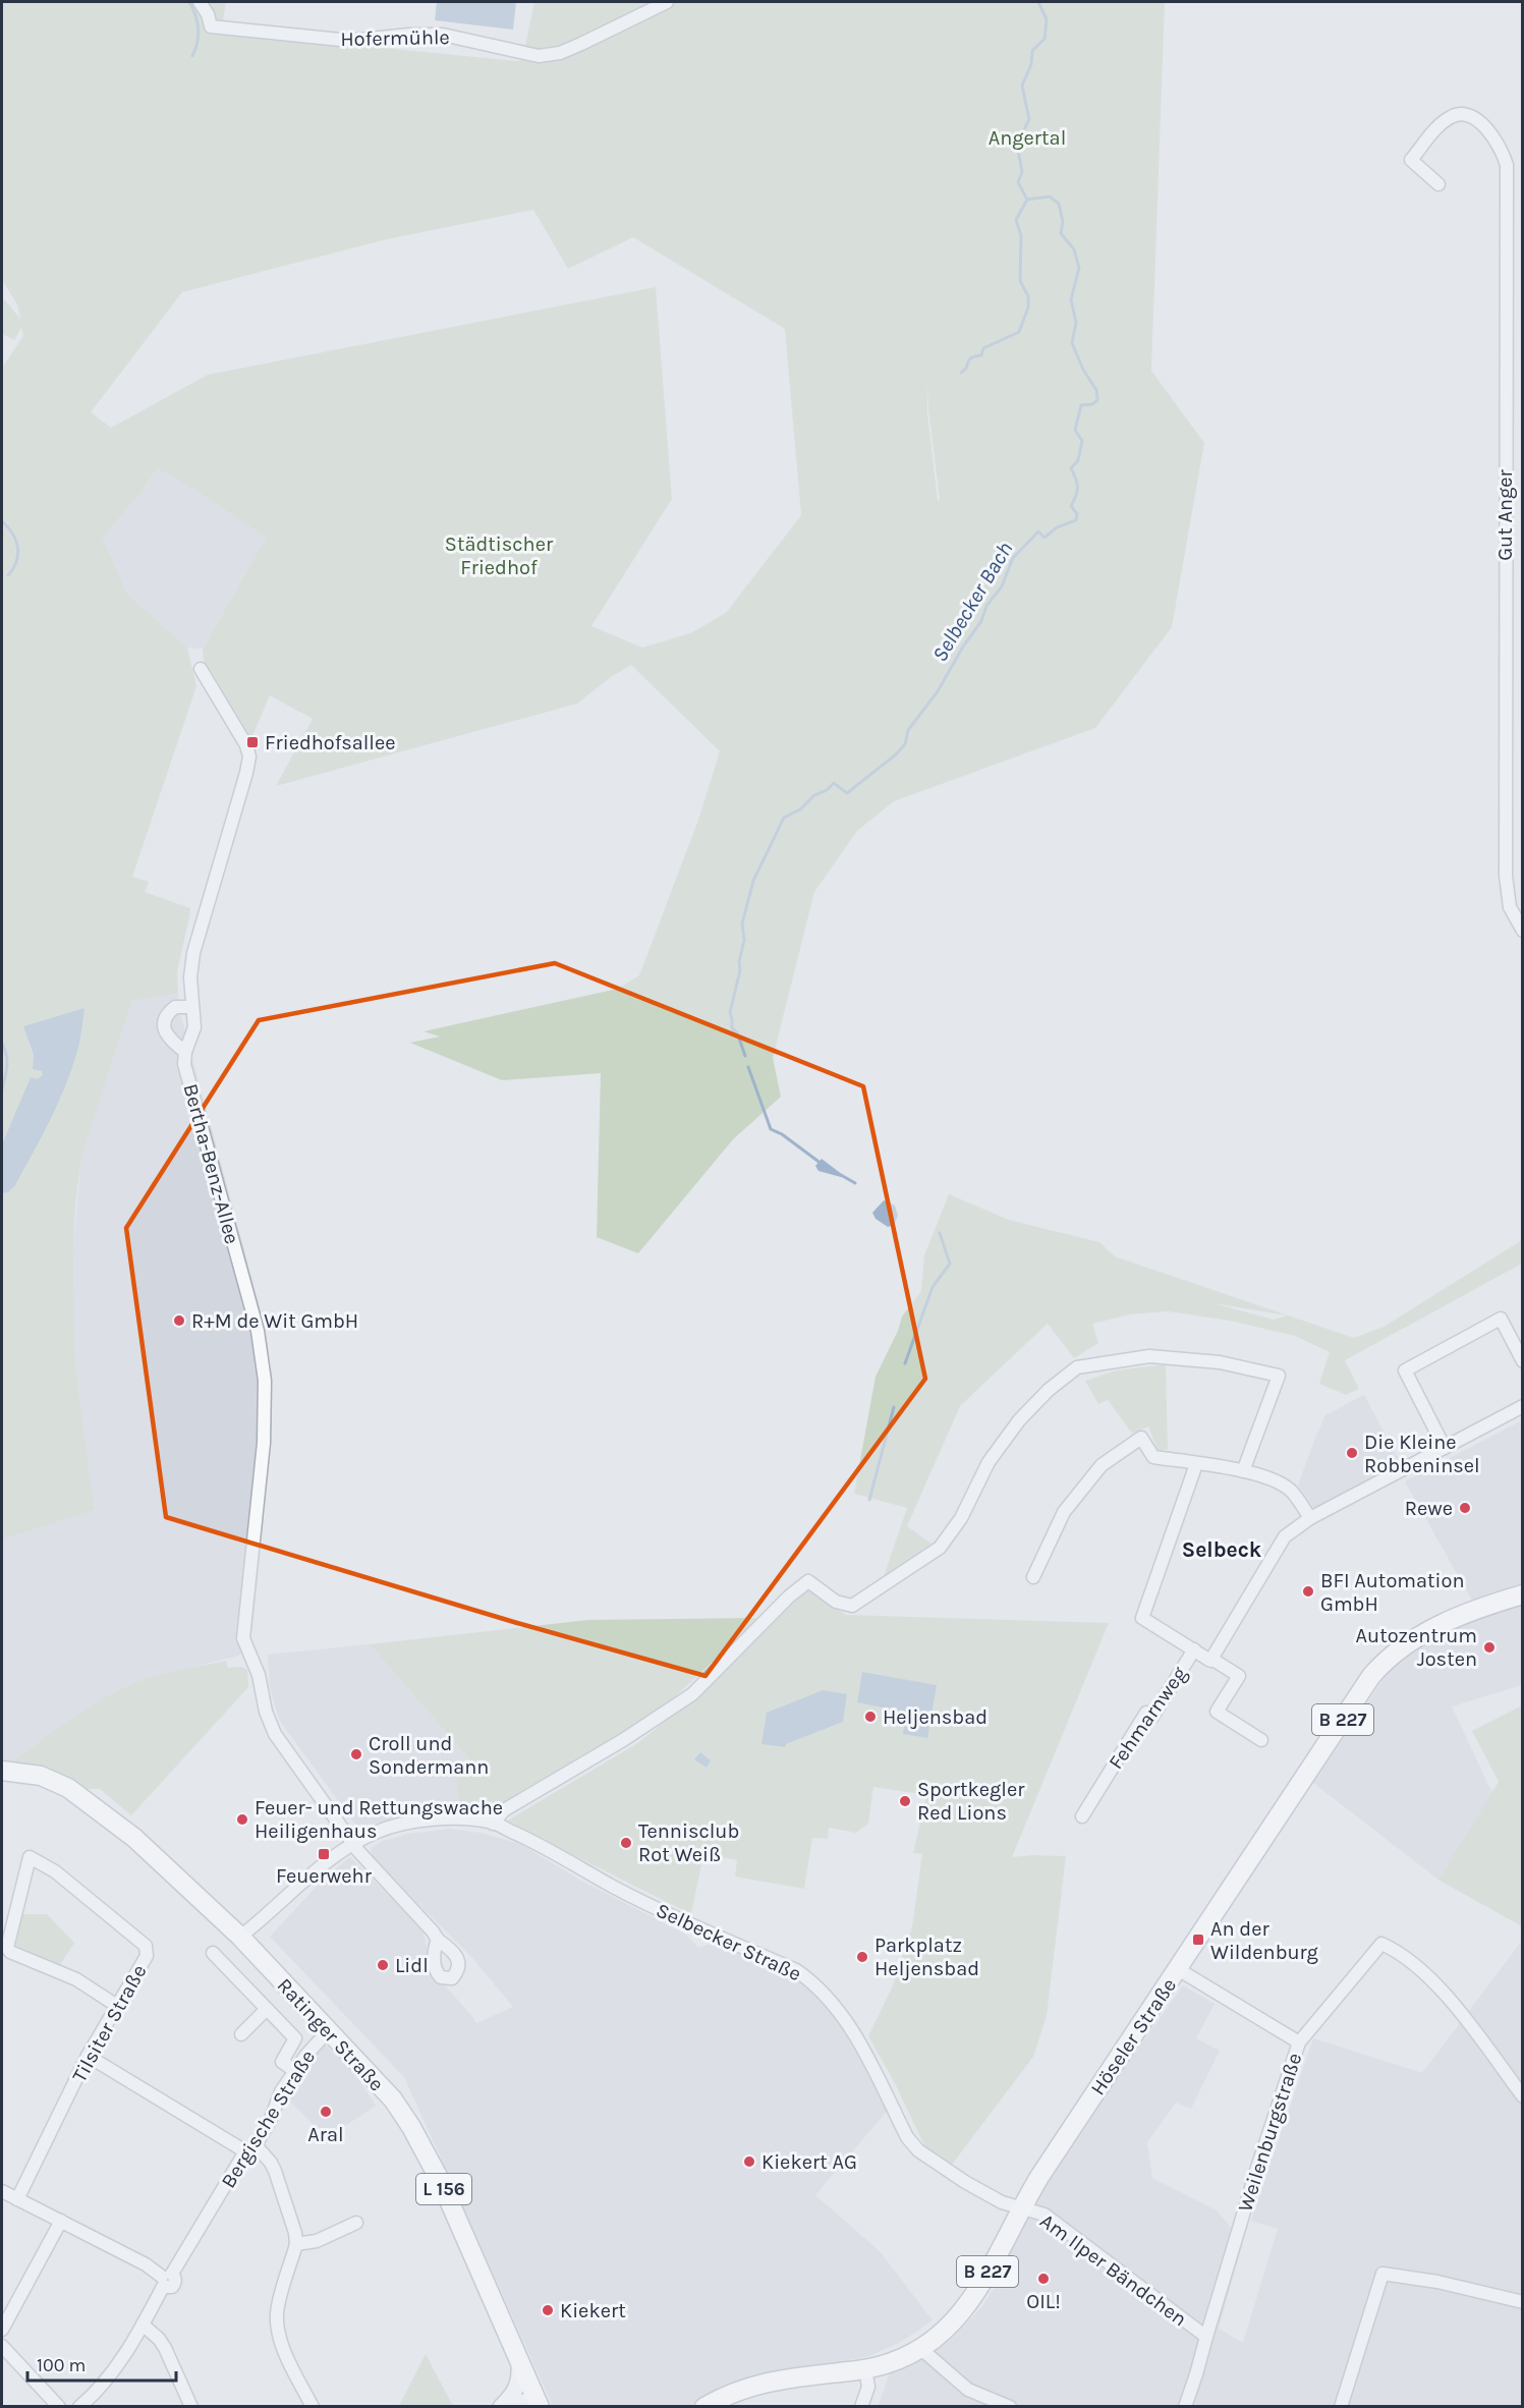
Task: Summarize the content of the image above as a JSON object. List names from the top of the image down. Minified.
{"streets":{"main road":["B 227","Ratinger Straße","Höseler Straße","L 156"],"street":["Hofermühle","Gut Anger","Bertha-Benz-Allee","Fehmarnweg","Selbecker Straße","Tilsiter Straße","Bergische Straße","Weilenburgstraße","Am Ilper Bändchen"]},"crossings":[["Bertha-Benz-Allee","Selbecker Straße"],["Selbecker Straße","Ratinger Straße"],["Selbecker Straße","Höseler Straße"],["Selbecker Straße","Am Ilper Bändchen"],["Ratinger Straße","Bergische Straße"],["Höseler Straße","Am Ilper Bändchen"],["Weilenburgstraße","Am Ilper Bändchen"]],"districts":["Selbeck"],"water":["Selbecker Bach"],"parks":["Angertal","Städtischer Friedhof"],"places":{"transit":["Friedhofsallee","Feuerwehr","An der Wildenburg"],"other":["R+M de Wit GmbH","Die Kleine Robbeninsel","Rewe","BFI Automation GmbH","Autozentrum Josten","Heljensbad","Croll und Sondermann","Sportkegler Red Lions","Feuer- und Rettungswache Heiligenhaus","Tennisclub Rot Weiß","Parkplatz Heljensbad","Lidl","Aral","Kiekert AG","OIL!","Kiekert"]},"scale_bar":"100 m"}
